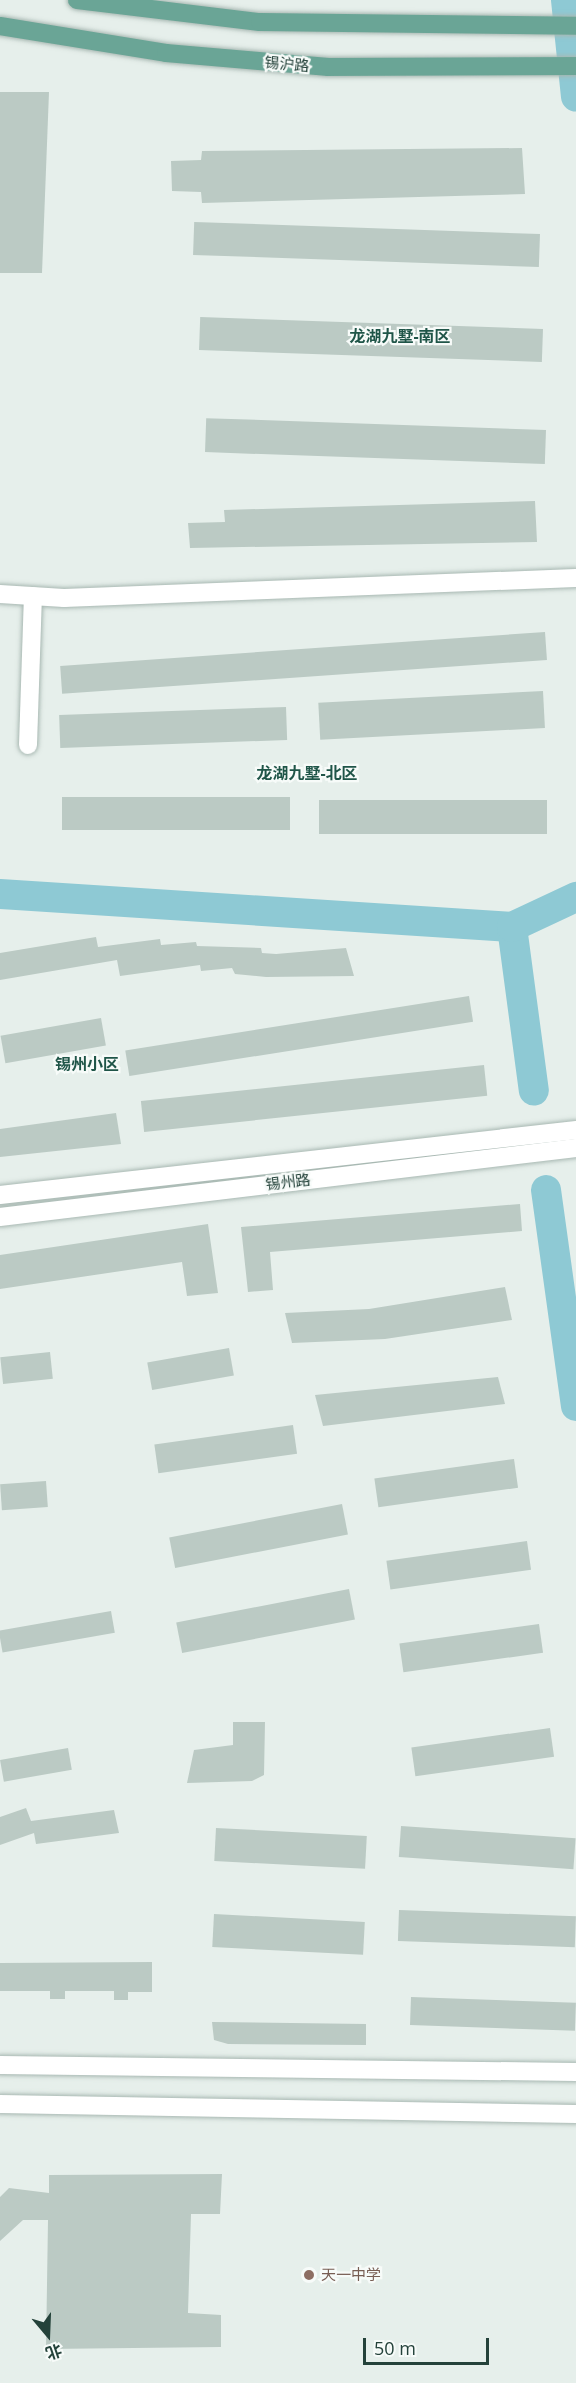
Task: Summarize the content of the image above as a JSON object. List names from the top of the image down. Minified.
{"streets":{"main road":["锡沪路"],"street":["锡州路"]},"districts":["龙湖九墅-南区","龙湖九墅-北区","锡州小区"],"places":["天一中学"],"scale_bar":"50 m","north":"bottom"}
